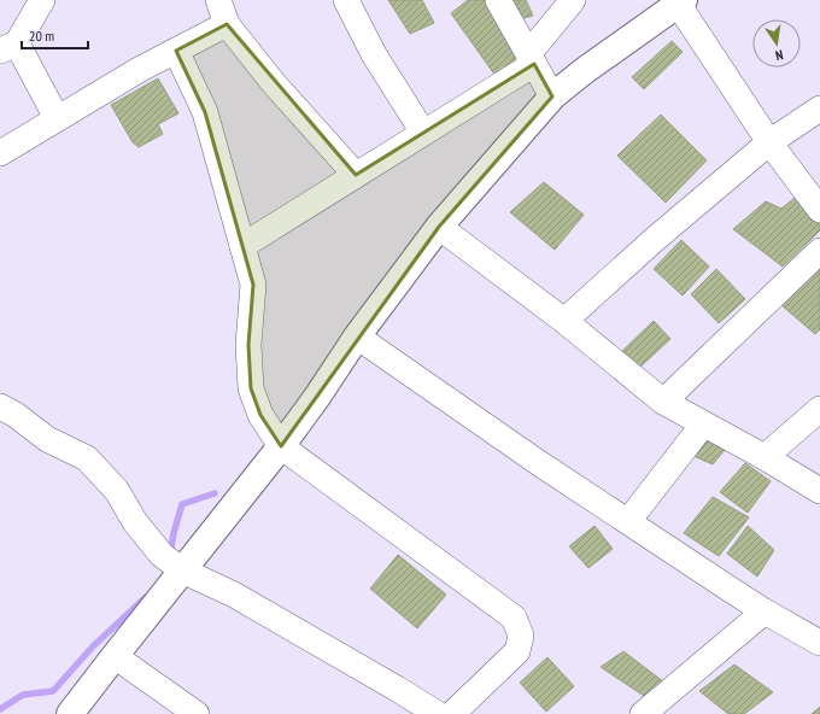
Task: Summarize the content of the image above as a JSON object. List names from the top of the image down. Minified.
{"scale_bar":"20 m","north":"bottom"}
